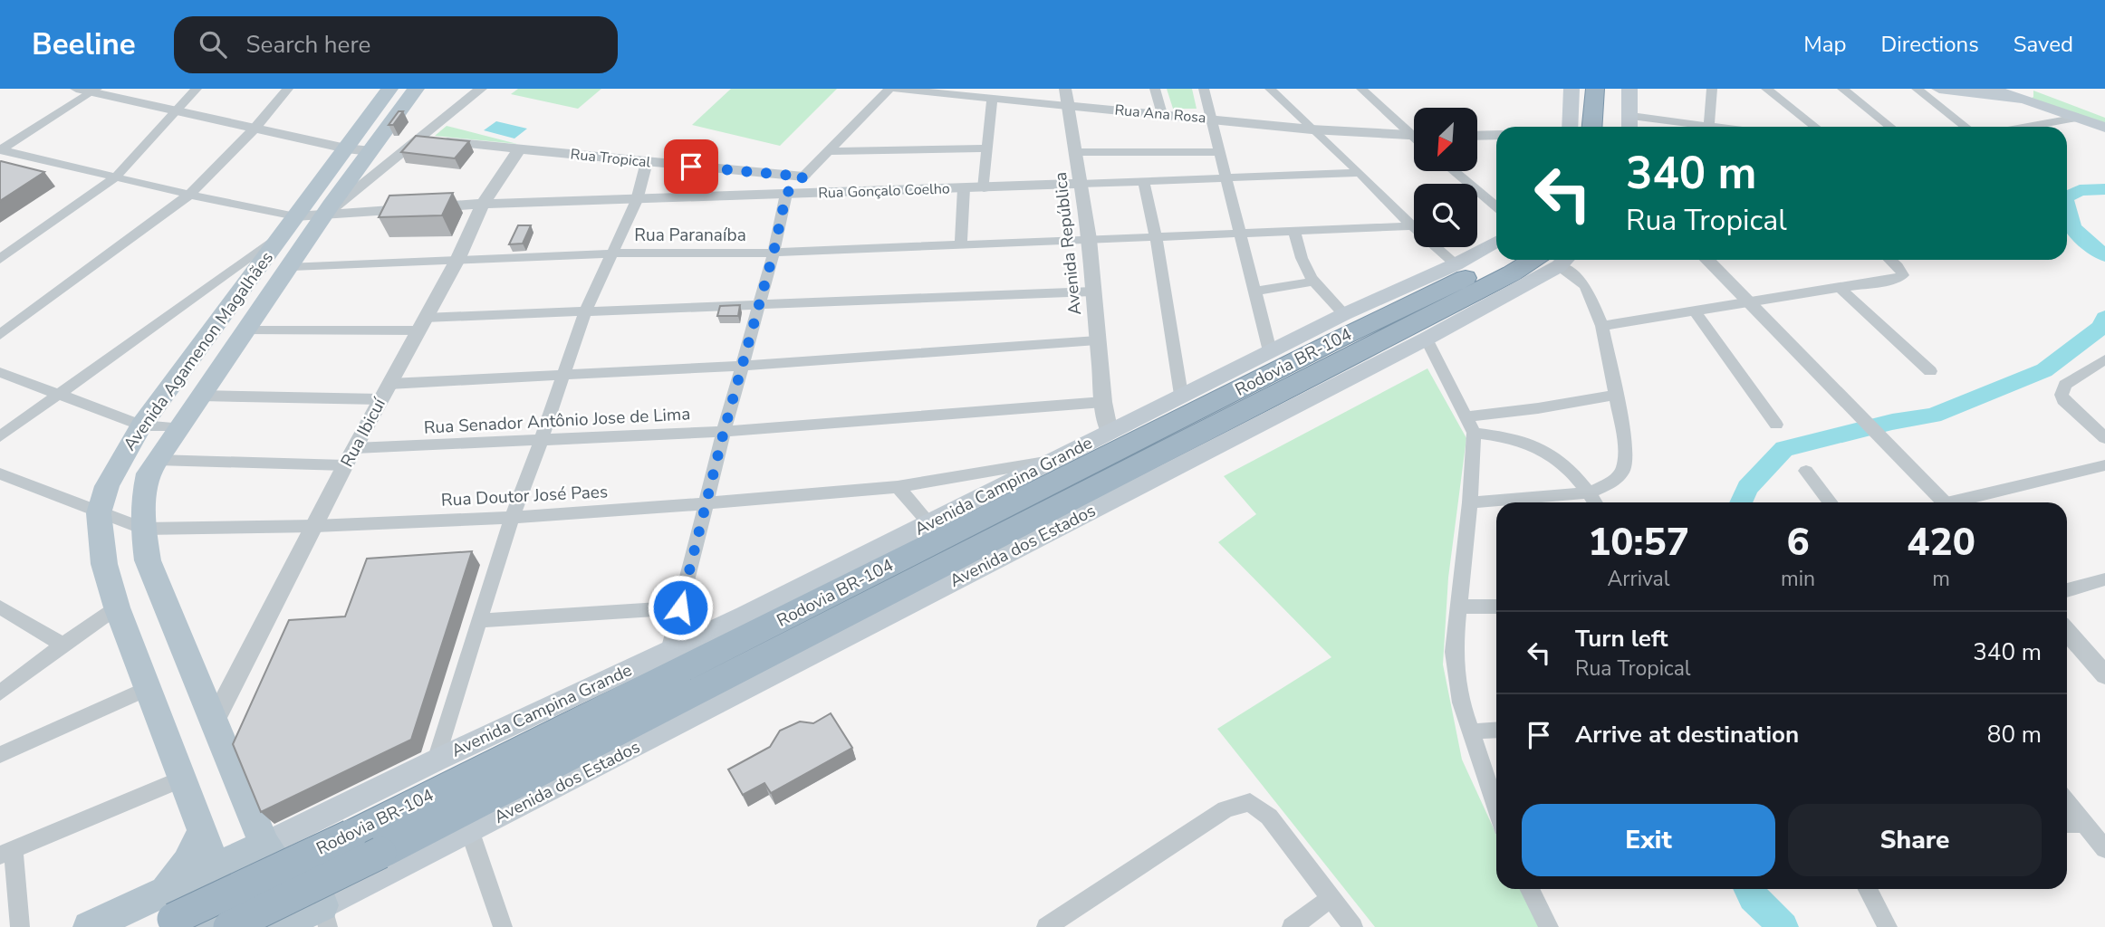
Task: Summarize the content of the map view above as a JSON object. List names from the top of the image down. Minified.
{"streets":{"highway":["Rodovia BR-104"],"main road":["Avenida Agamenon Magalhães","Avenida Campina Grande","Avenida dos Estados"],"street":["Rua Ana Rosa","Rua Tropical","Rua Gonçalo Coelho","Rua Paranaíba","Avenida República","Rua Senador Antônio Jose de Lima","Rua Ibicuí","Rua Doutor José Paes"]},"crossings":[["Rua Ana Rosa","Avenida República"],["Rua Tropical","Rua Ibicuí"],["Rua Gonçalo Coelho","Avenida República"],["Rua Gonçalo Coelho","Avenida Agamenon Magalhães"],["Rua Gonçalo Coelho","Rua Ibicuí"],["Rua Paranaíba","Avenida República"],["Rua Paranaíba","Avenida Agamenon Magalhães"],["Rua Paranaíba","Rua Ibicuí"],["Avenida República","Rua Senador Antônio Jose de Lima"],["Avenida República","Avenida Campina Grande"],["Avenida Agamenon Magalhães","Rua Senador Antônio Jose de Lima"],["Avenida Agamenon Magalhães","Rua Ibicuí"],["Avenida Agamenon Magalhães","Avenida Campina Grande"],["Avenida Agamenon Magalhães","Rua Doutor José Paes"],["Avenida Agamenon Magalhães","Avenida dos Estados"],["Rodovia BR-104","Avenida Campina Grande"],["Rua Senador Antônio Jose de Lima","Rua Ibicuí"],["Rua Ibicuí","Rua Doutor José Paes"],["Avenida Campina Grande","Rua Doutor José Paes"]],"north":"bottom left","page":{"header":"Beeline","search":"Search here","nav":["Map","Directions","Saved"],"turn":["340 m","Rua Tropical"],"eta":["10:57","Arrival","6","min","420","m"],"list":[{"name":"Turn left","note":"Rua Tropical","value":"340 m"},{"name":"Arrive at destination","value":"80 m"}],"buttons":["Exit","Share"]}}
